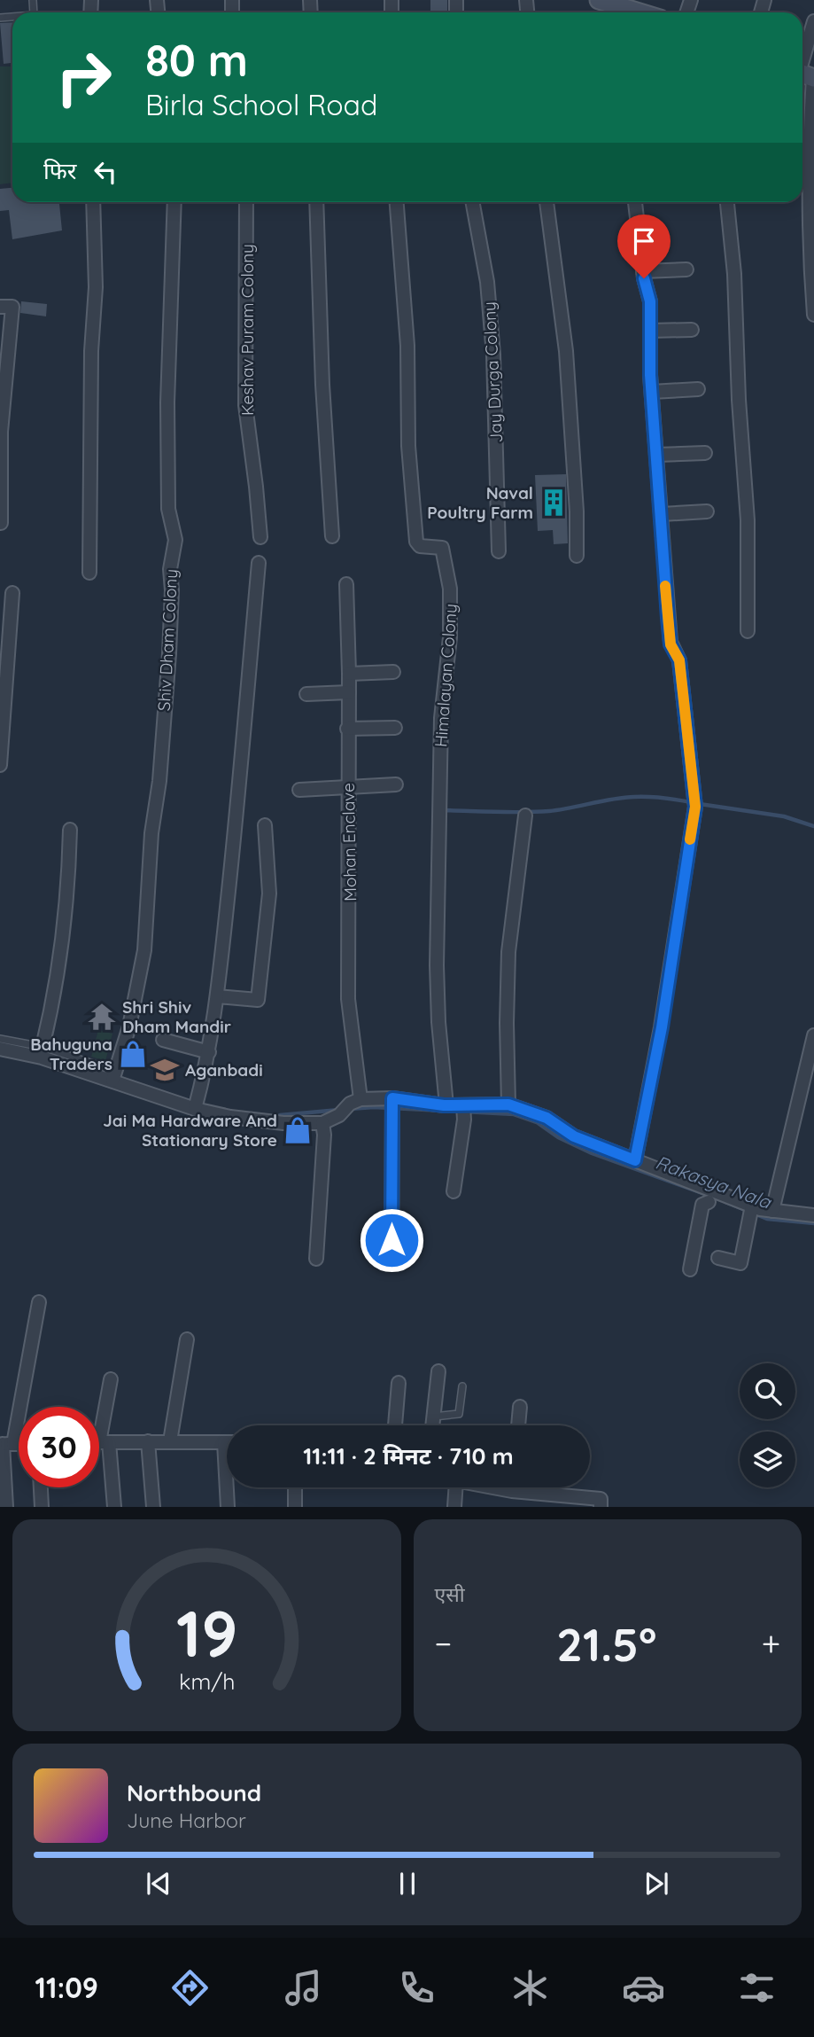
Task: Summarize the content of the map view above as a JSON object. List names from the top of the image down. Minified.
{"streets":{"street":["Keshav Puram Colony","Jay Durga Colony","Shiv Dham Colony","Himalayan Colony","Mohan Enclave"]},"water":["Rakasya Nala"],"places":{"building":["Naval Poultry Farm"],"temple":["Shri Shiv Dham Mandir"],"shop":["Bahuguna Traders","Jai Ma Hardware And Stationary Store"],"school or university":["Aganbadi"]},"page":{"turn":["80 m","Birla School Road"],"then":"फिर","limit":"30","trip":"11:11 · 2 मिनट · 710 m","tile":"एसी","heat":["−","21.5°","+"],"song":["Northbound","June Harbor"],"tabs":"11:09","gauge":["19","km/h"]}}
